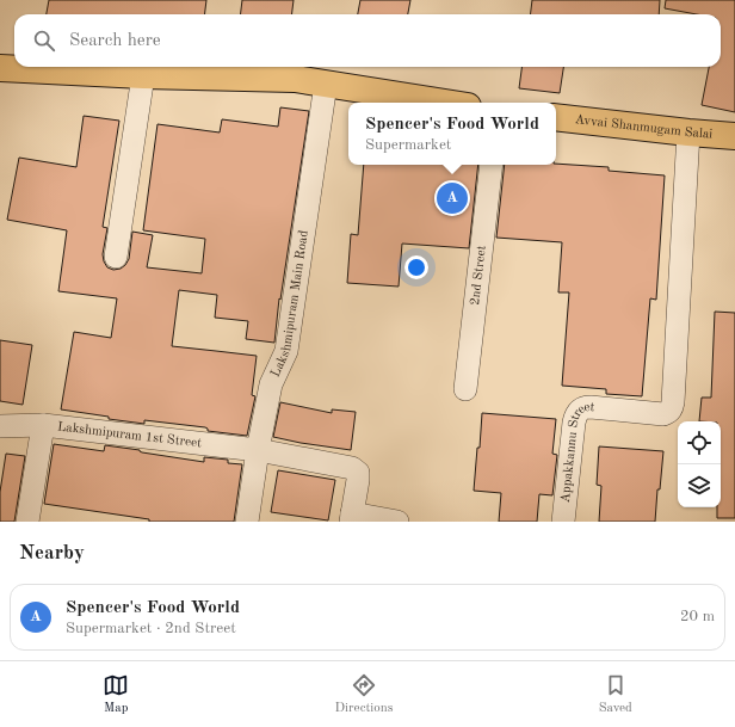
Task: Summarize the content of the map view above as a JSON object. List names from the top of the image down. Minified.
{"streets":{"main road":["Avvai Shanmugam Salai"],"street":["2nd Street","Lakshmipuram Main Road","Lakshmipuram 1st Street","Appakkannu Street"]},"crossings":[["Avvai Shanmugam Salai","Appakkannu Street"],["Lakshmipuram Main Road","Lakshmipuram 1st Street"]],"page":{"search":"Search here","popup":["Spencer's Food World","Supermarket"],"pins":"A","heading":"Nearby","list":[{"mark":"A","name":"Spencer's Food World","note":"Supermarket · 2nd Street","value":"20 m"}],"nav":["Map","Directions","Saved"]}}
